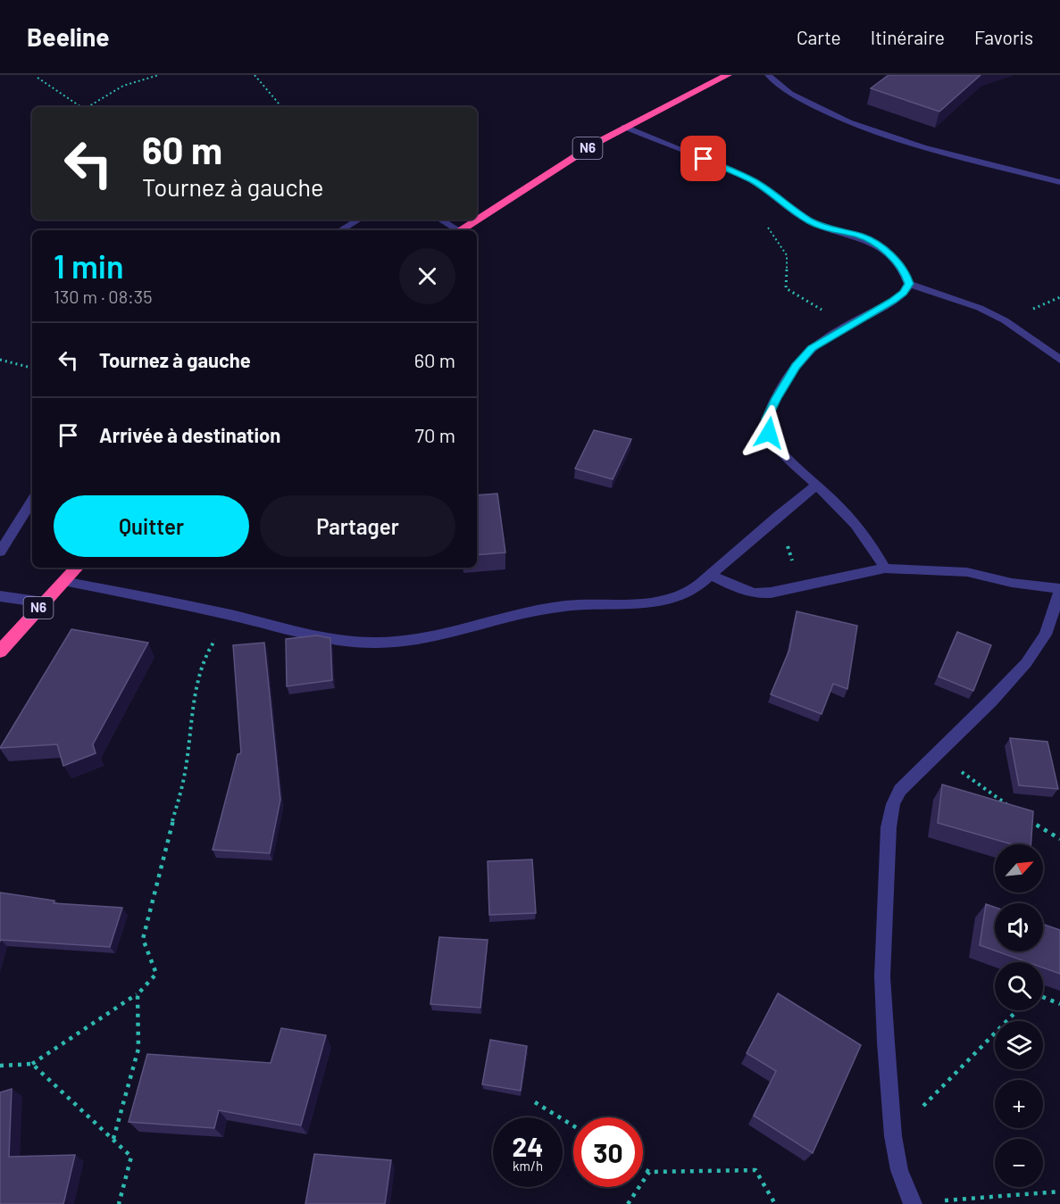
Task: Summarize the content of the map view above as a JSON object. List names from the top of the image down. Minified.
{"streets":{"highway":["N6"]},"north":"top right","page":{"header":"Beeline","nav":["Carte","Itinéraire","Favoris"],"turn":["60 m","Tournez à gauche"],"heading":["1 min","130 m · 08:35"],"list":[{"name":"Tournez à gauche","value":"60 m"},{"name":"Arrivée à destination","value":"70 m"}],"buttons":["Quitter","Partager"],"map_buttons":["+","−"],"speed":"24 km/h","limit":"30"}}
